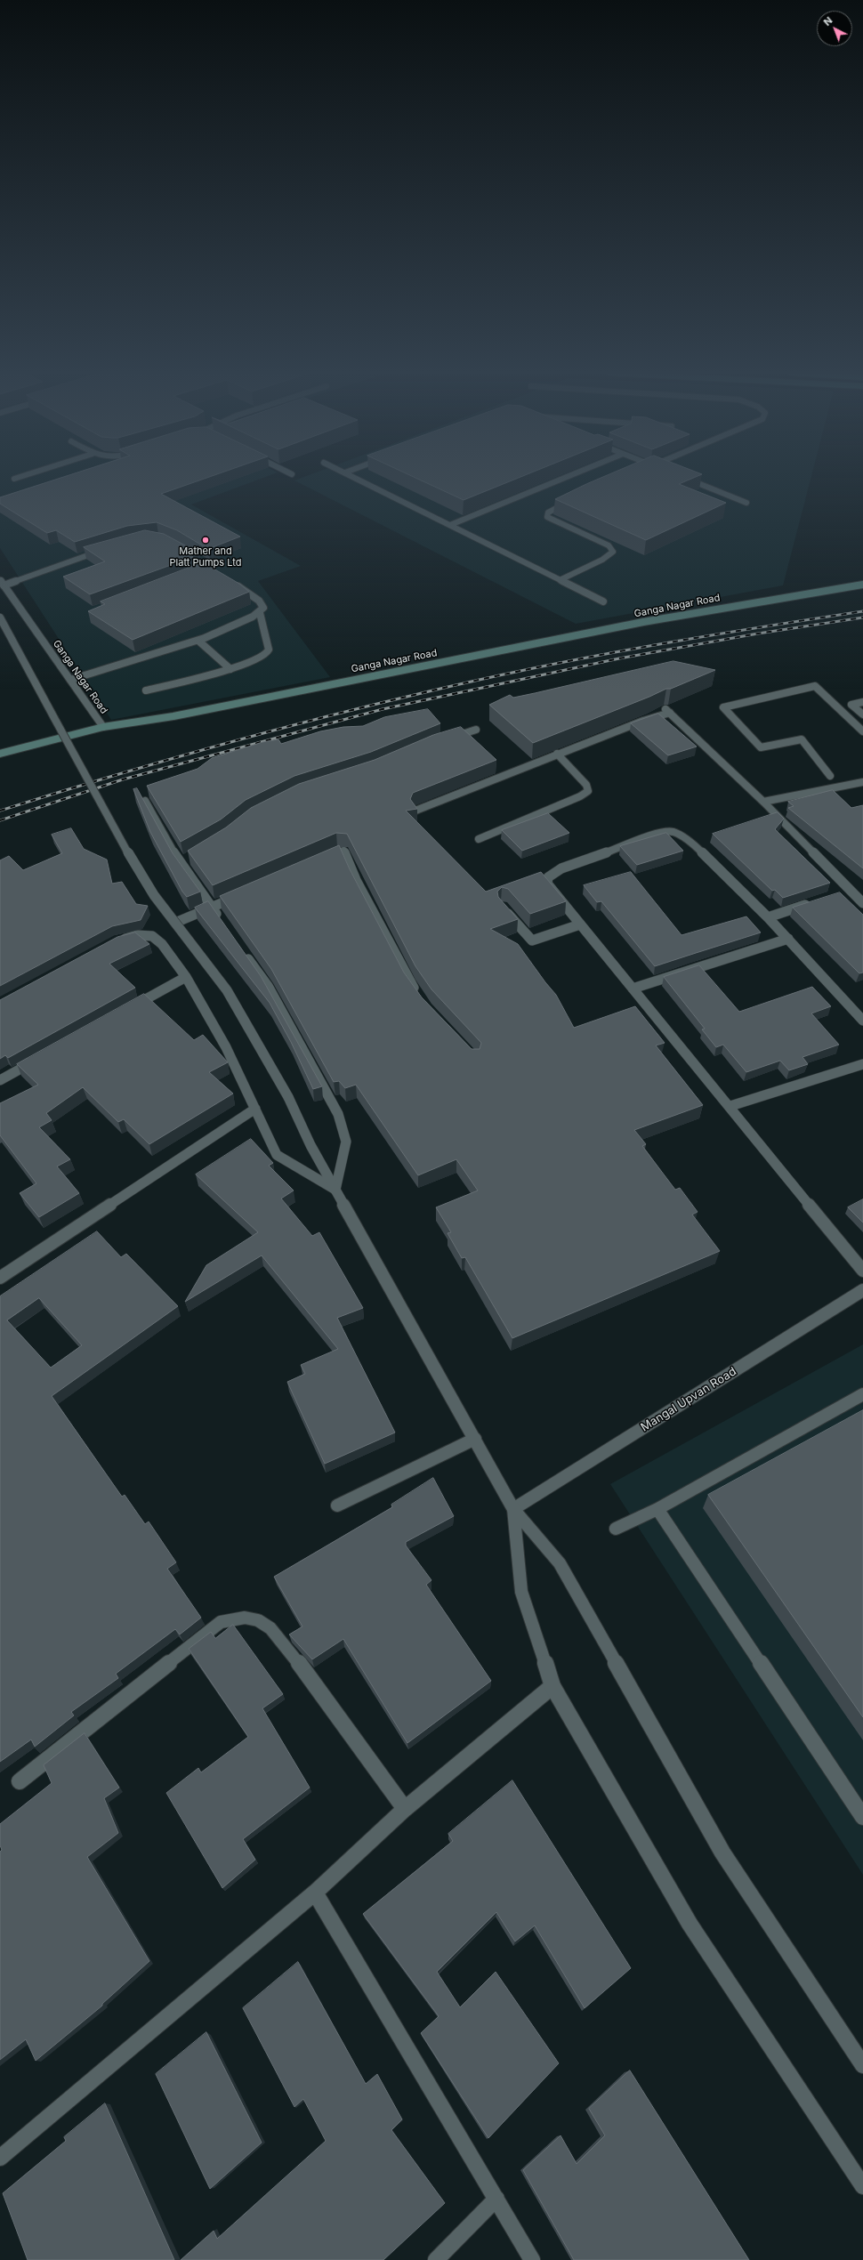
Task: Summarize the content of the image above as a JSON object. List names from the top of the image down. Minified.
{"streets":{"main road":["Ganga Nagar Road"],"street":["Mangal Upvan Road"]},"places":["Mather and Platt Pumps Ltd"],"north":"top left"}
